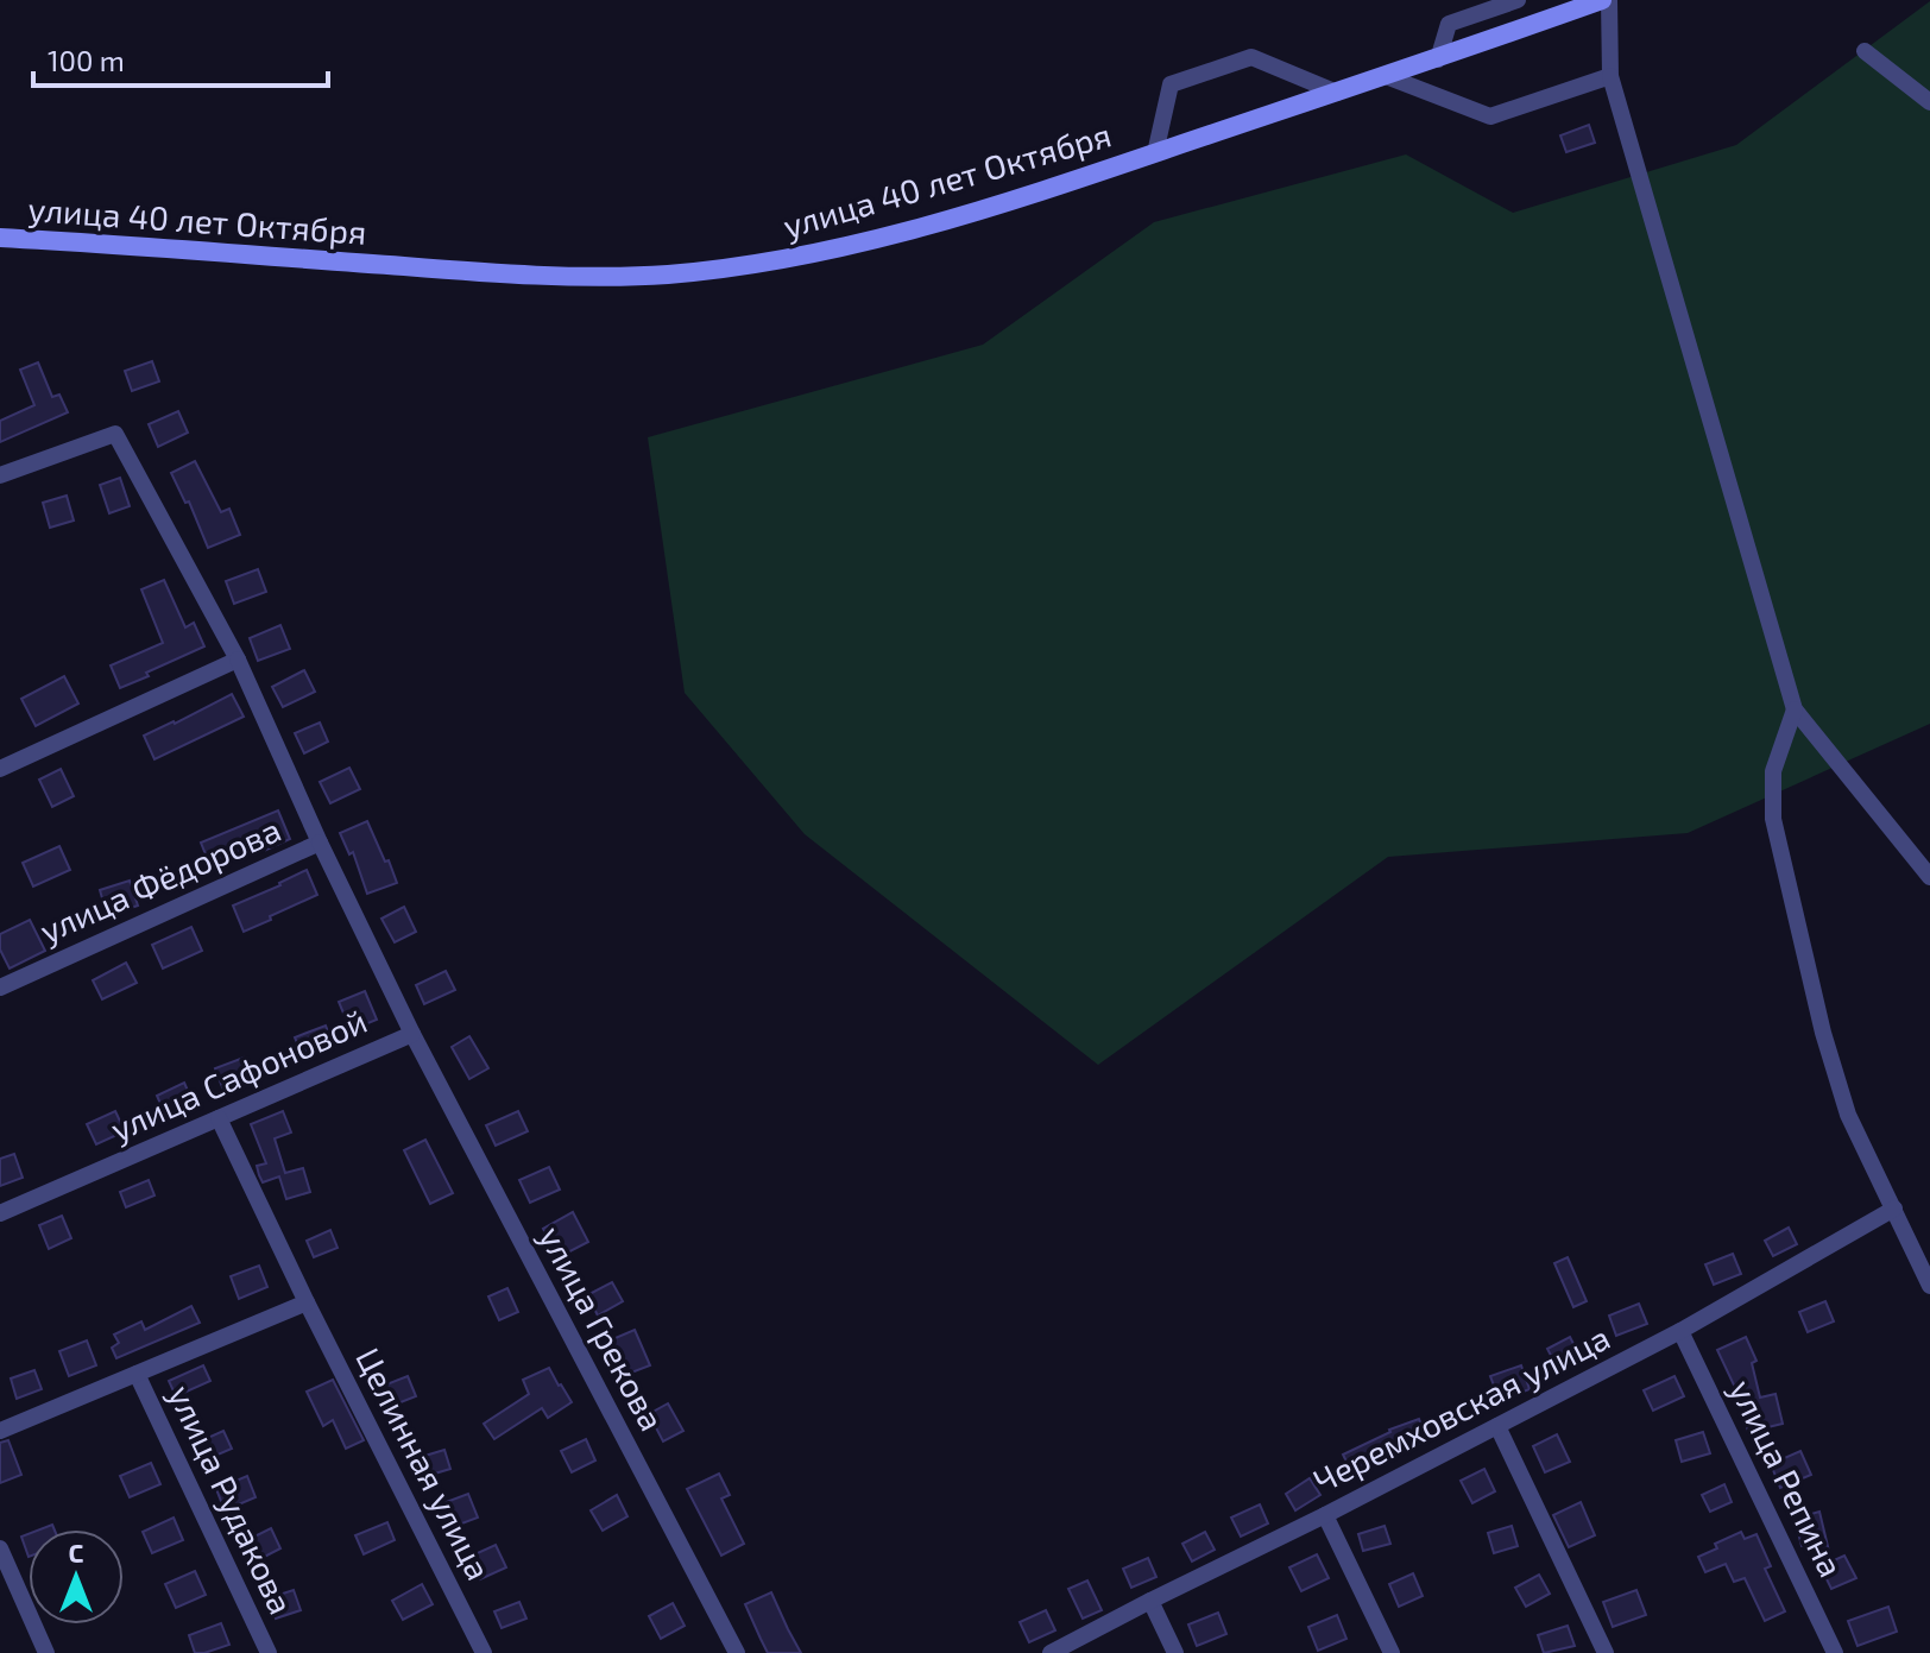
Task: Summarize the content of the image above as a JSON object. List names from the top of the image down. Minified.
{"streets":{"main road":["улица 40 лет Октября"],"street":["улица Фёдорова","улица Сафоновой","улица Грекова","Черемховская улица","Целинная улица","улица Репина","улица Рудакова"]},"crossings":[["улица Фёдорова","улица Сафоновой"],["улица Сафоновой","улица Грекова"],["улица Сафоновой","Целинная улица"],["Черемховская улица","улица Репина"]],"scale_bar":"100 m","north":"top"}
